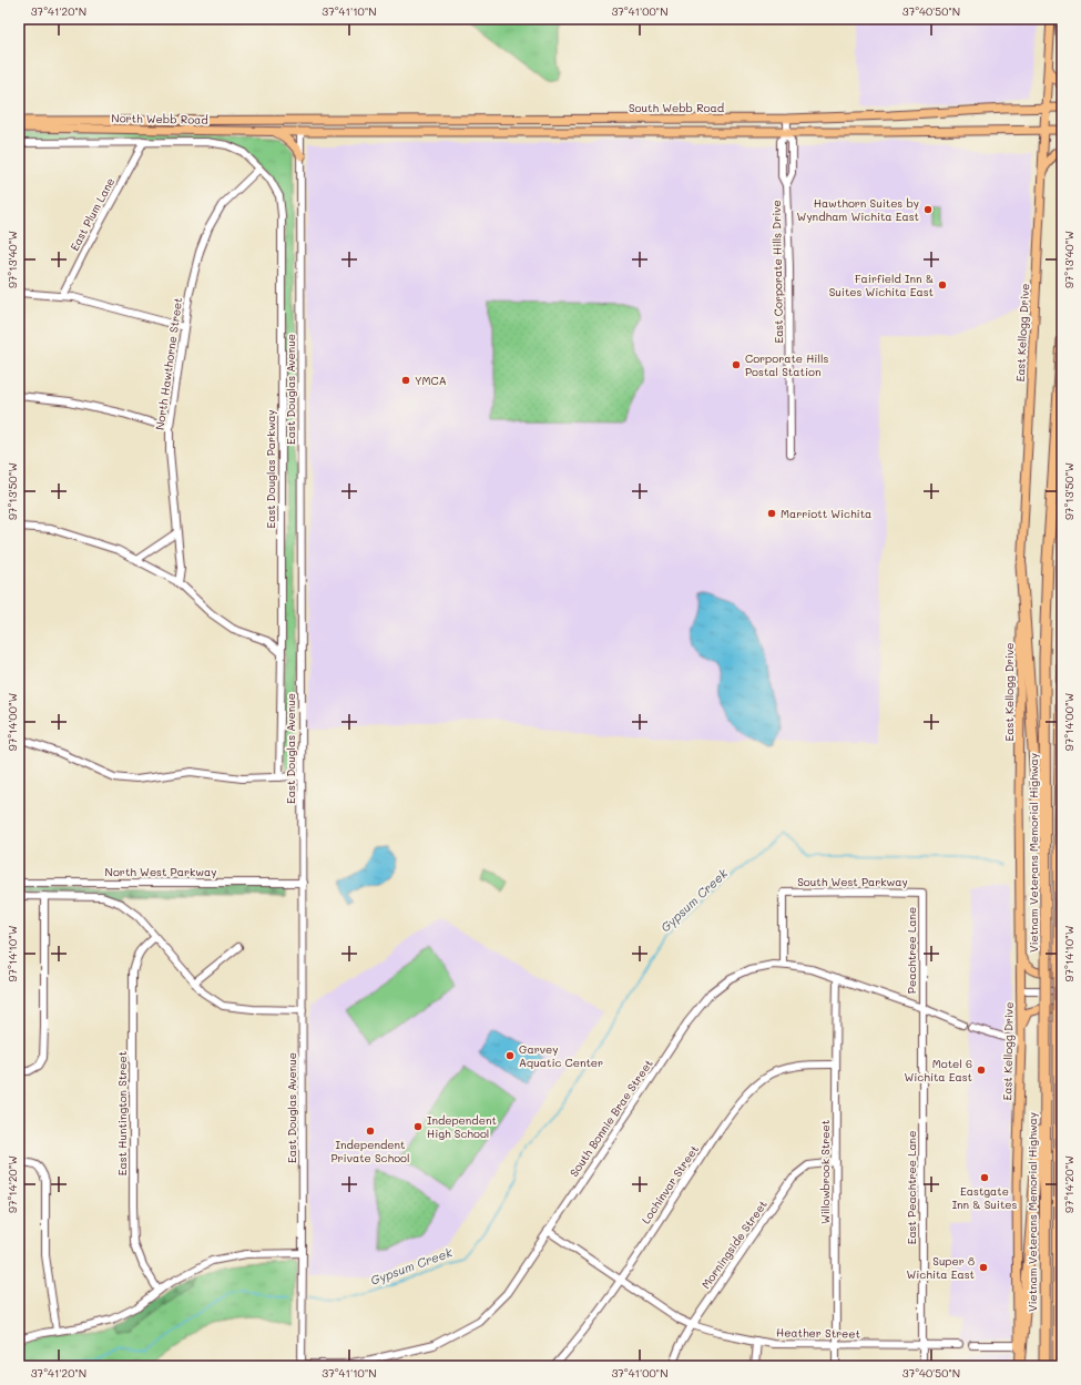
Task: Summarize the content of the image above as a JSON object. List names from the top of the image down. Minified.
{"streets":{"highway":["Vietnam Veterans Memorial Highway"],"main road":["South Webb Road","North Webb Road","East Kellogg Drive"],"street":["East Plum Lane","East Corporate Hills Drive","North Hawthorne Street","East Douglas Avenue","East Douglas Parkway","North West Parkway","South West Parkway","Peachtree Lane","East Huntington Street","South Bonnie Brae Street","Willowbrook Street","Lochinvar Street","East Peachtree Lane","Morningside Street","Heather Street"]},"crossings":[["South Webb Road","North Webb Road"],["South Webb Road","East Corporate Hills Drive"],["South Webb Road","East Kellogg Drive"],["North Webb Road","East Douglas Avenue"],["East Plum Lane","East Douglas Parkway"],["North Hawthorne Street","East Douglas Parkway"],["East Douglas Avenue","North West Parkway"],["East Douglas Avenue","South Bonnie Brae Street"],["South West Parkway","Peachtree Lane"],["South West Parkway","South Bonnie Brae Street"],["Peachtree Lane","South Bonnie Brae Street"],["Peachtree Lane","East Peachtree Lane"],["South Bonnie Brae Street","Willowbrook Street"],["South Bonnie Brae Street","East Peachtree Lane"],["South Bonnie Brae Street","Heather Street"],["Willowbrook Street","Lochinvar Street"],["Willowbrook Street","Morningside Street"],["Willowbrook Street","Heather Street"],["Lochinvar Street","Heather Street"],["East Peachtree Lane","Heather Street"],["Morningside Street","Heather Street"]],"water":["Gypsum Creek"],"places":["Hawthorn Suites by Wyndham Wichita East","Fairfield Inn & Suites Wichita East","Corporate Hills Postal Station","YMCA","Marriott Wichita","Garvey Aquatic Center","Motel 6 Wichita East","Independent High School","Independent Private School","Eastgate Inn & Suites","Super 8 Wichita East"],"coordinates":["37°41'20\"N","37°41'10\"N","37°41'00\"N","37°40'50\"N","97°13'40\"W","97°13'50\"W","97°14'00\"W","97°14'10\"W","97°14'20\"W"]}
